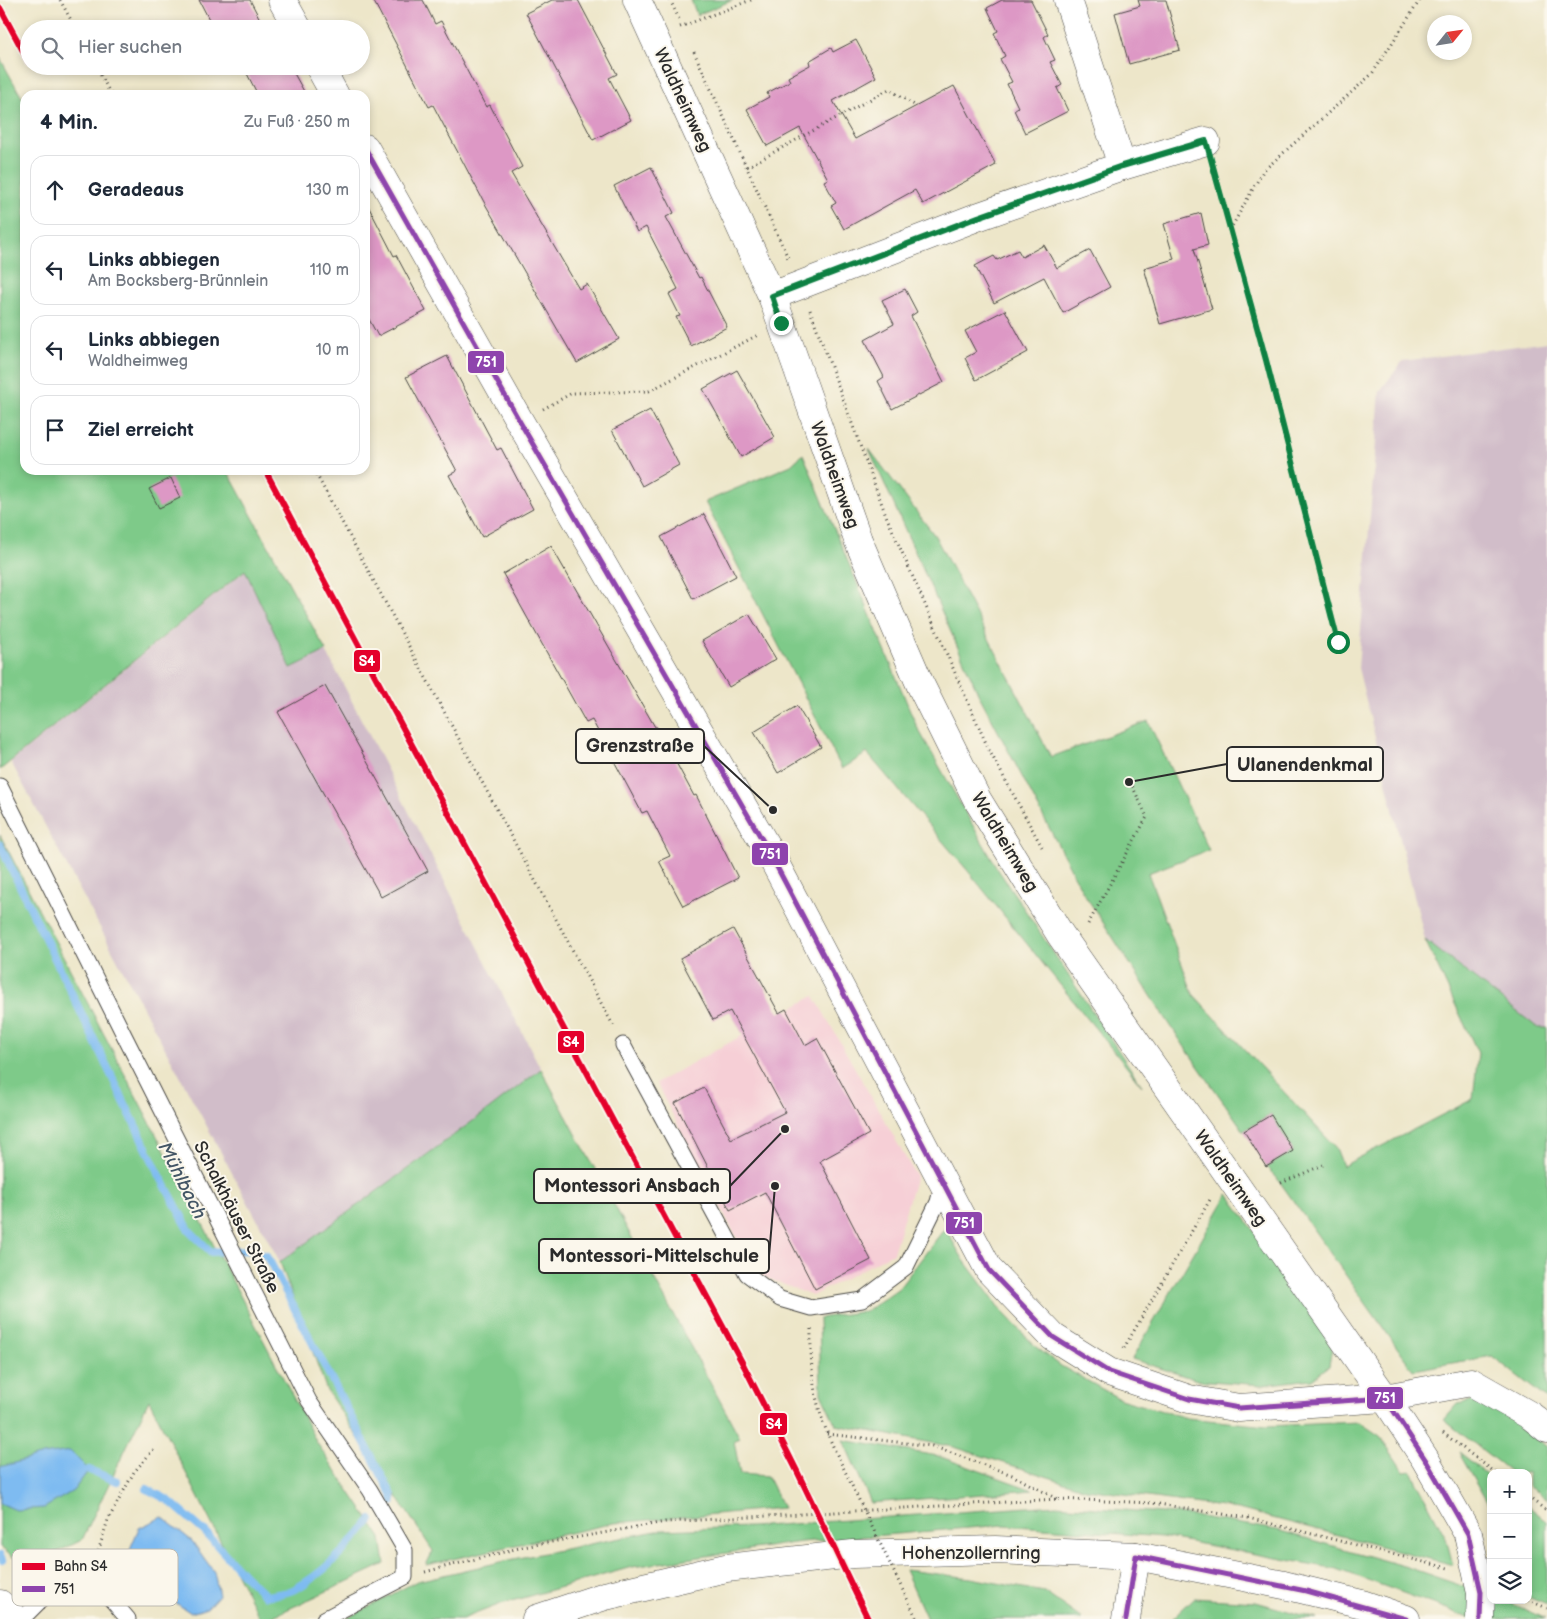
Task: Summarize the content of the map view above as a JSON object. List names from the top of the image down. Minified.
{"streets":{"street":["Waldheimweg","Hohenzollernring"],"lane":["Schalkhäuser Straße"]},"water":["Mühlbach"],"places":["Ulanendenkmal","Grenzstraße","Montessori Ansbach","Montessori-Mittelschule"],"lines":["rail line S4","transit line 751"],"legend":["Bahn S4","751"],"north":"top right","page":{"search":"Hier suchen","heading":["4 Min.","Zu Fuß · 250 m"],"list":[["Geradeaus","130 m"],["Links abbiegen","Am Bocksberg-Brünnlein","110 m"],["Links abbiegen","Waldheimweg","10 m"],"Ziel erreicht"],"map_buttons":["+","−"]}}
